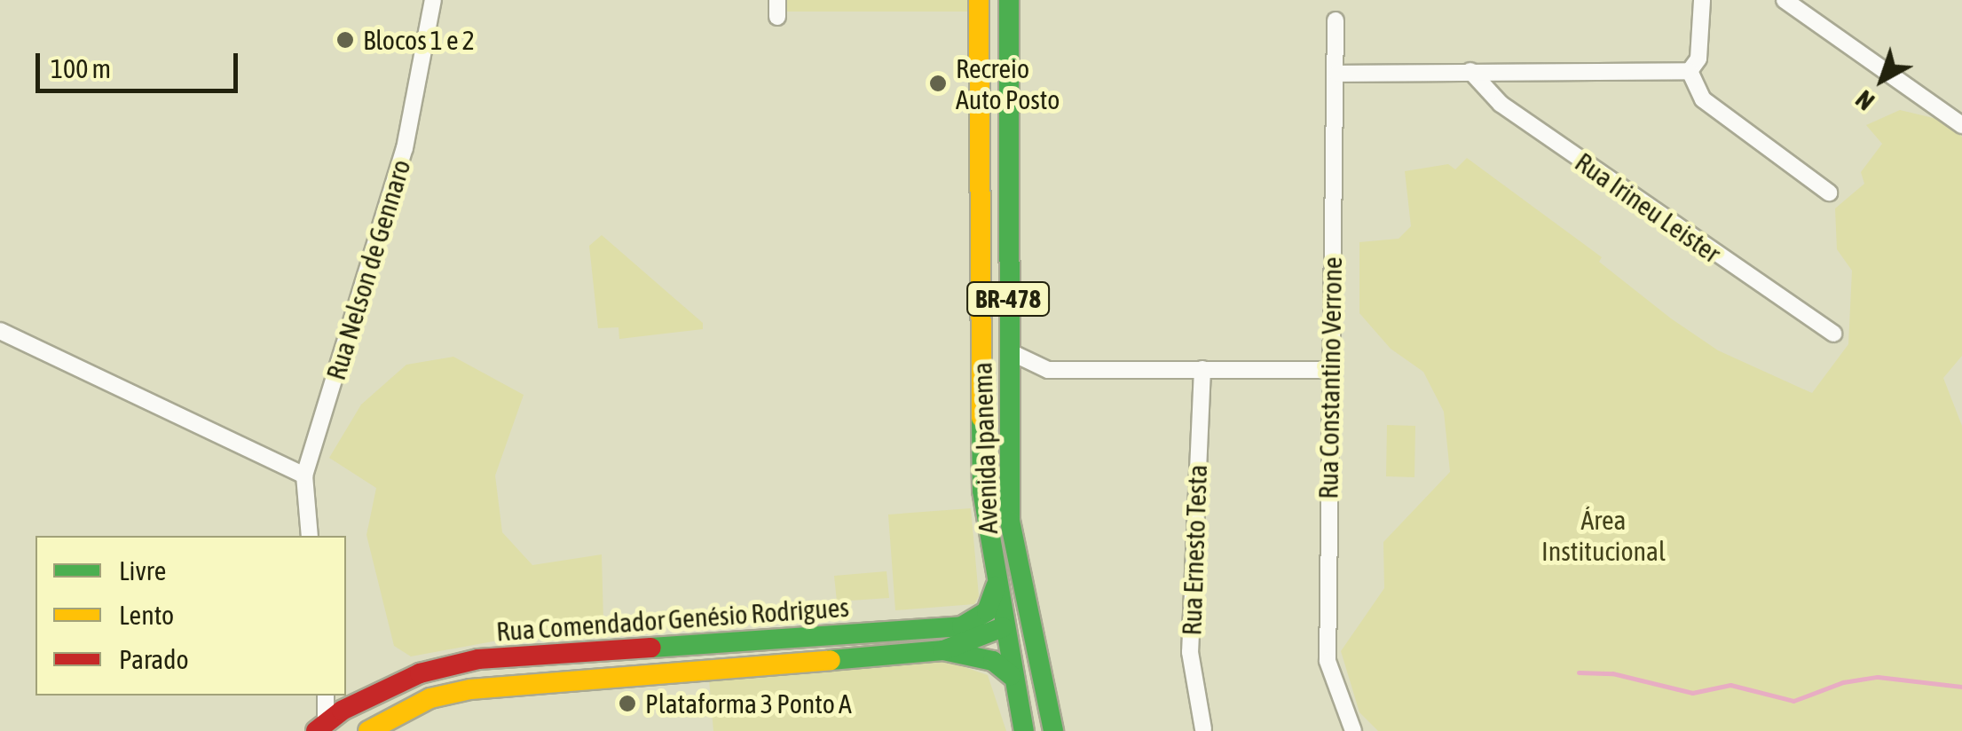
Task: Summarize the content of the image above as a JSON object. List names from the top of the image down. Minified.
{"streets":{"main road":["BR-478","Avenida Ipanema","Rua Comendador Genésio Rodrigues"],"street":["Rua Irineu Leister","Rua Nelson de Gennaro","Rua Constantino Verrone","Rua Ernesto Testa"]},"crossings":[["Avenida Ipanema","Rua Comendador Genésio Rodrigues"]],"parks":["Área Institucional"],"places":["Blocos 1 e 2","Recreio Auto Posto","Plataforma 3 Ponto A"],"legend":["Livre","Lento","Parado"],"scale_bar":"100 m","north":"bottom left"}
